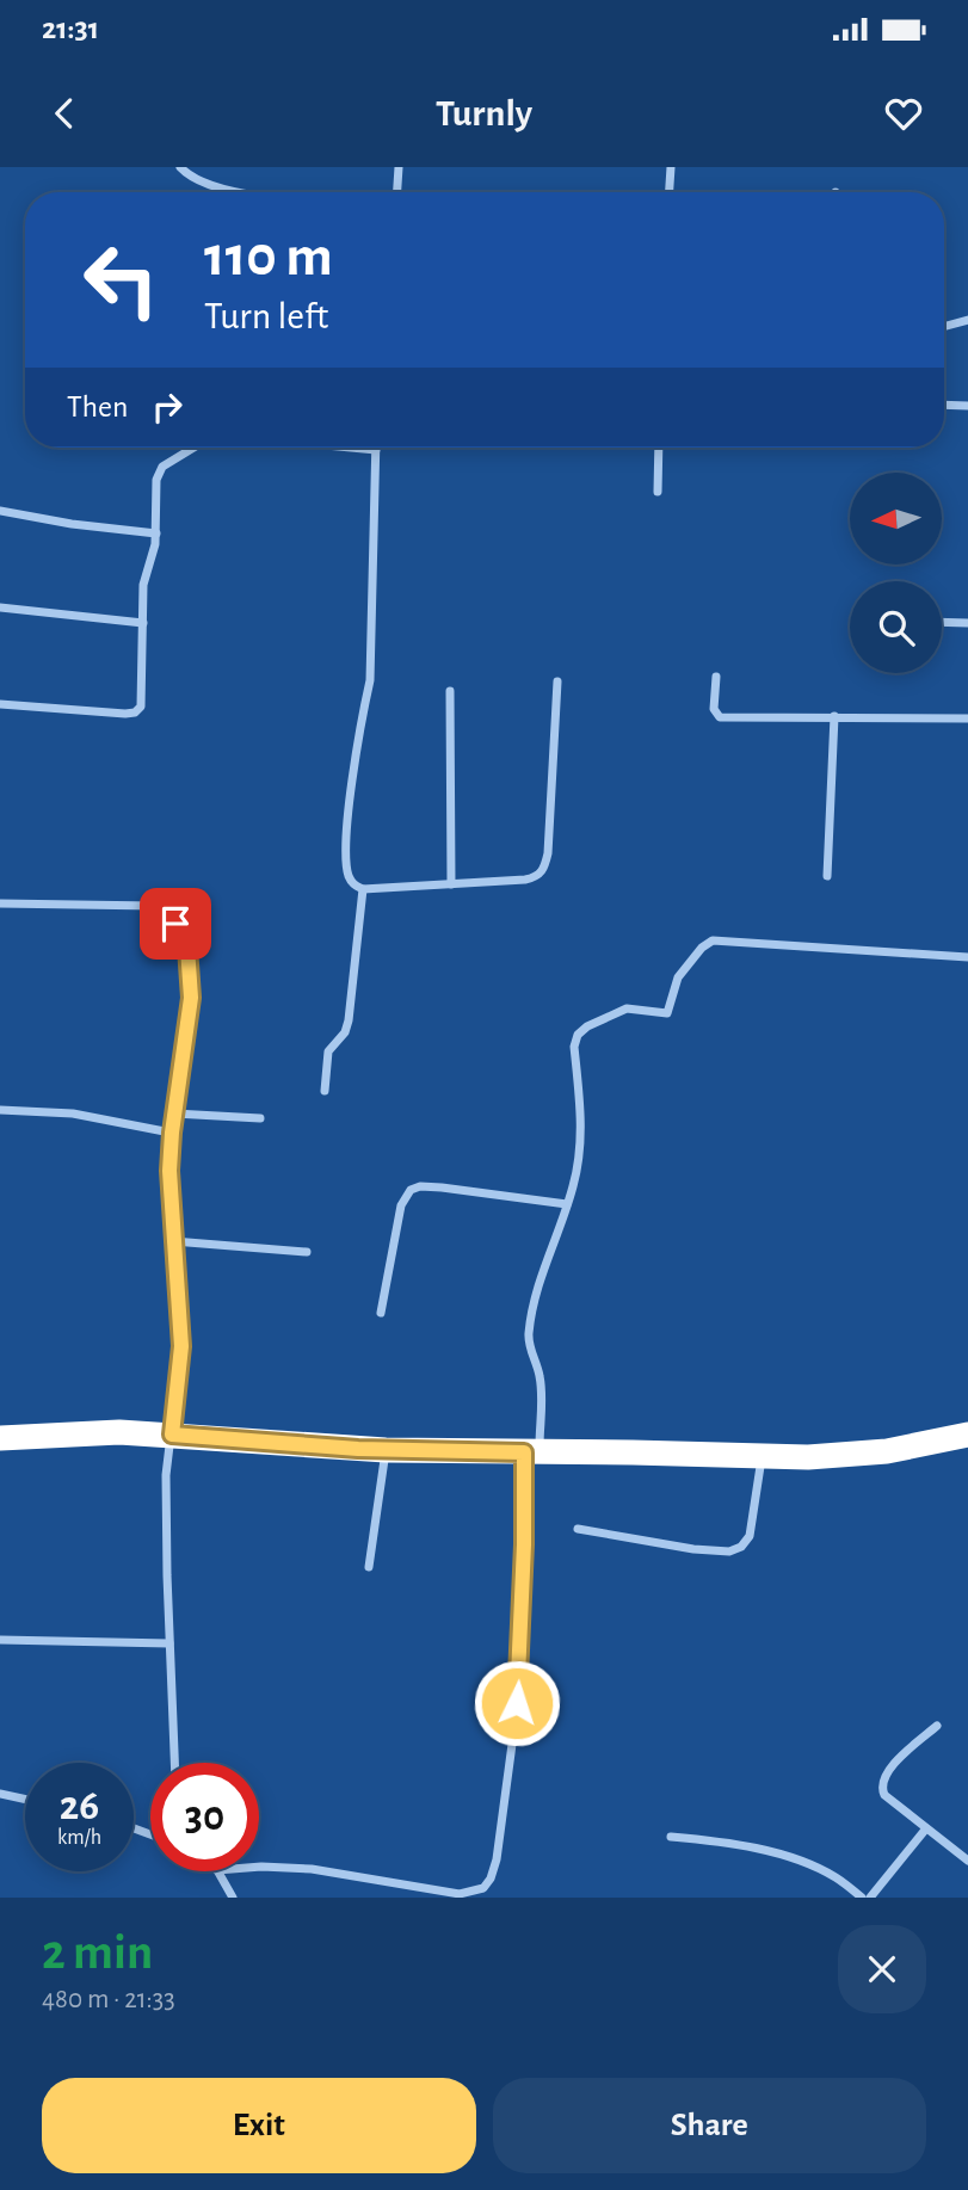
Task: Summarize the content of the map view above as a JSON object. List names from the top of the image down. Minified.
{"north":"left","page":{"status":"21:31","header":"Turnly","turn":["110 m","Turn left"],"then":"Then","speed":"26 km/h","limit":"30","heading":["2 min","480 m · 21:33"],"buttons":["Exit","Share"]}}
